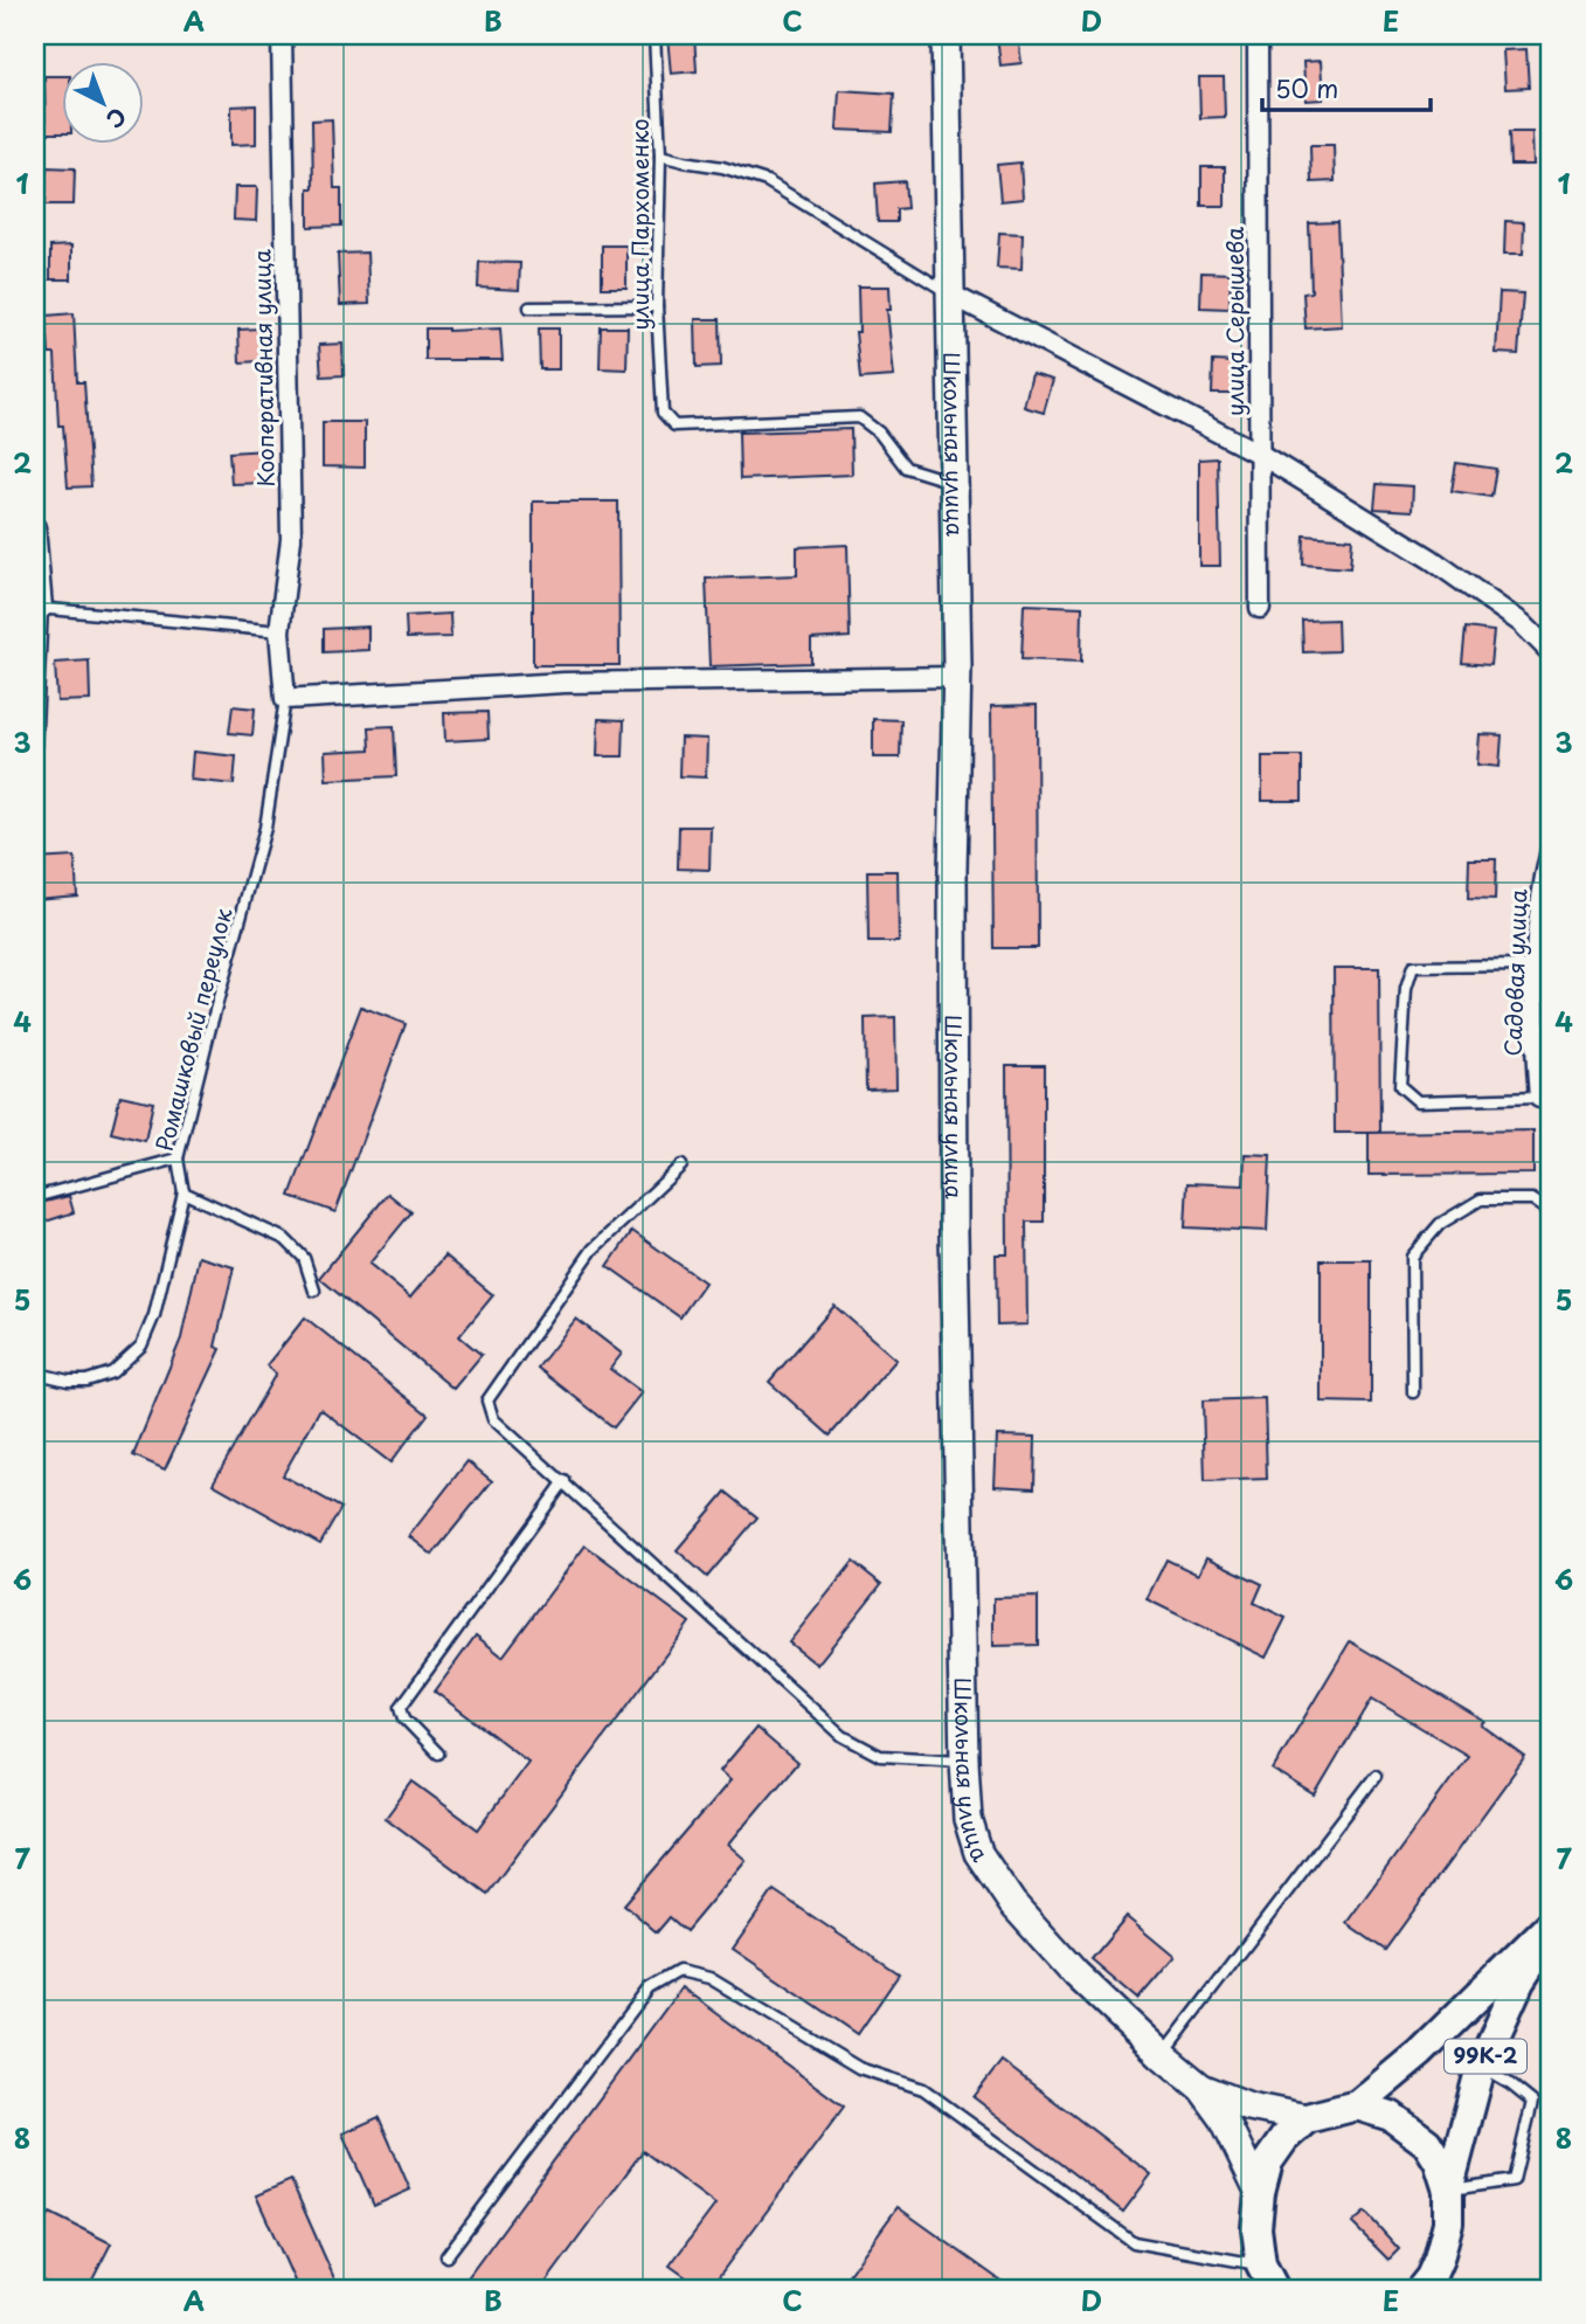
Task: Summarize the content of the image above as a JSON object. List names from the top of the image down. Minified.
{"streets":{"main road":["Школьная улица","99К-2"],"street":["улица Серышева","Кооперативная улица","Садовая улица"],"lane":["улица Пархоменко","Ромашковый переулок"]},"crossings":[["улица Пархоменко","Школьная улица"],["Кооперативная улица","Ромашковый переулок"]],"scale_bar":"50 m","north":"bottom right","grid":{"columns":["A","B","C","D","E"],"rows":["1","2","3","4","5","6","7","8"]}}
